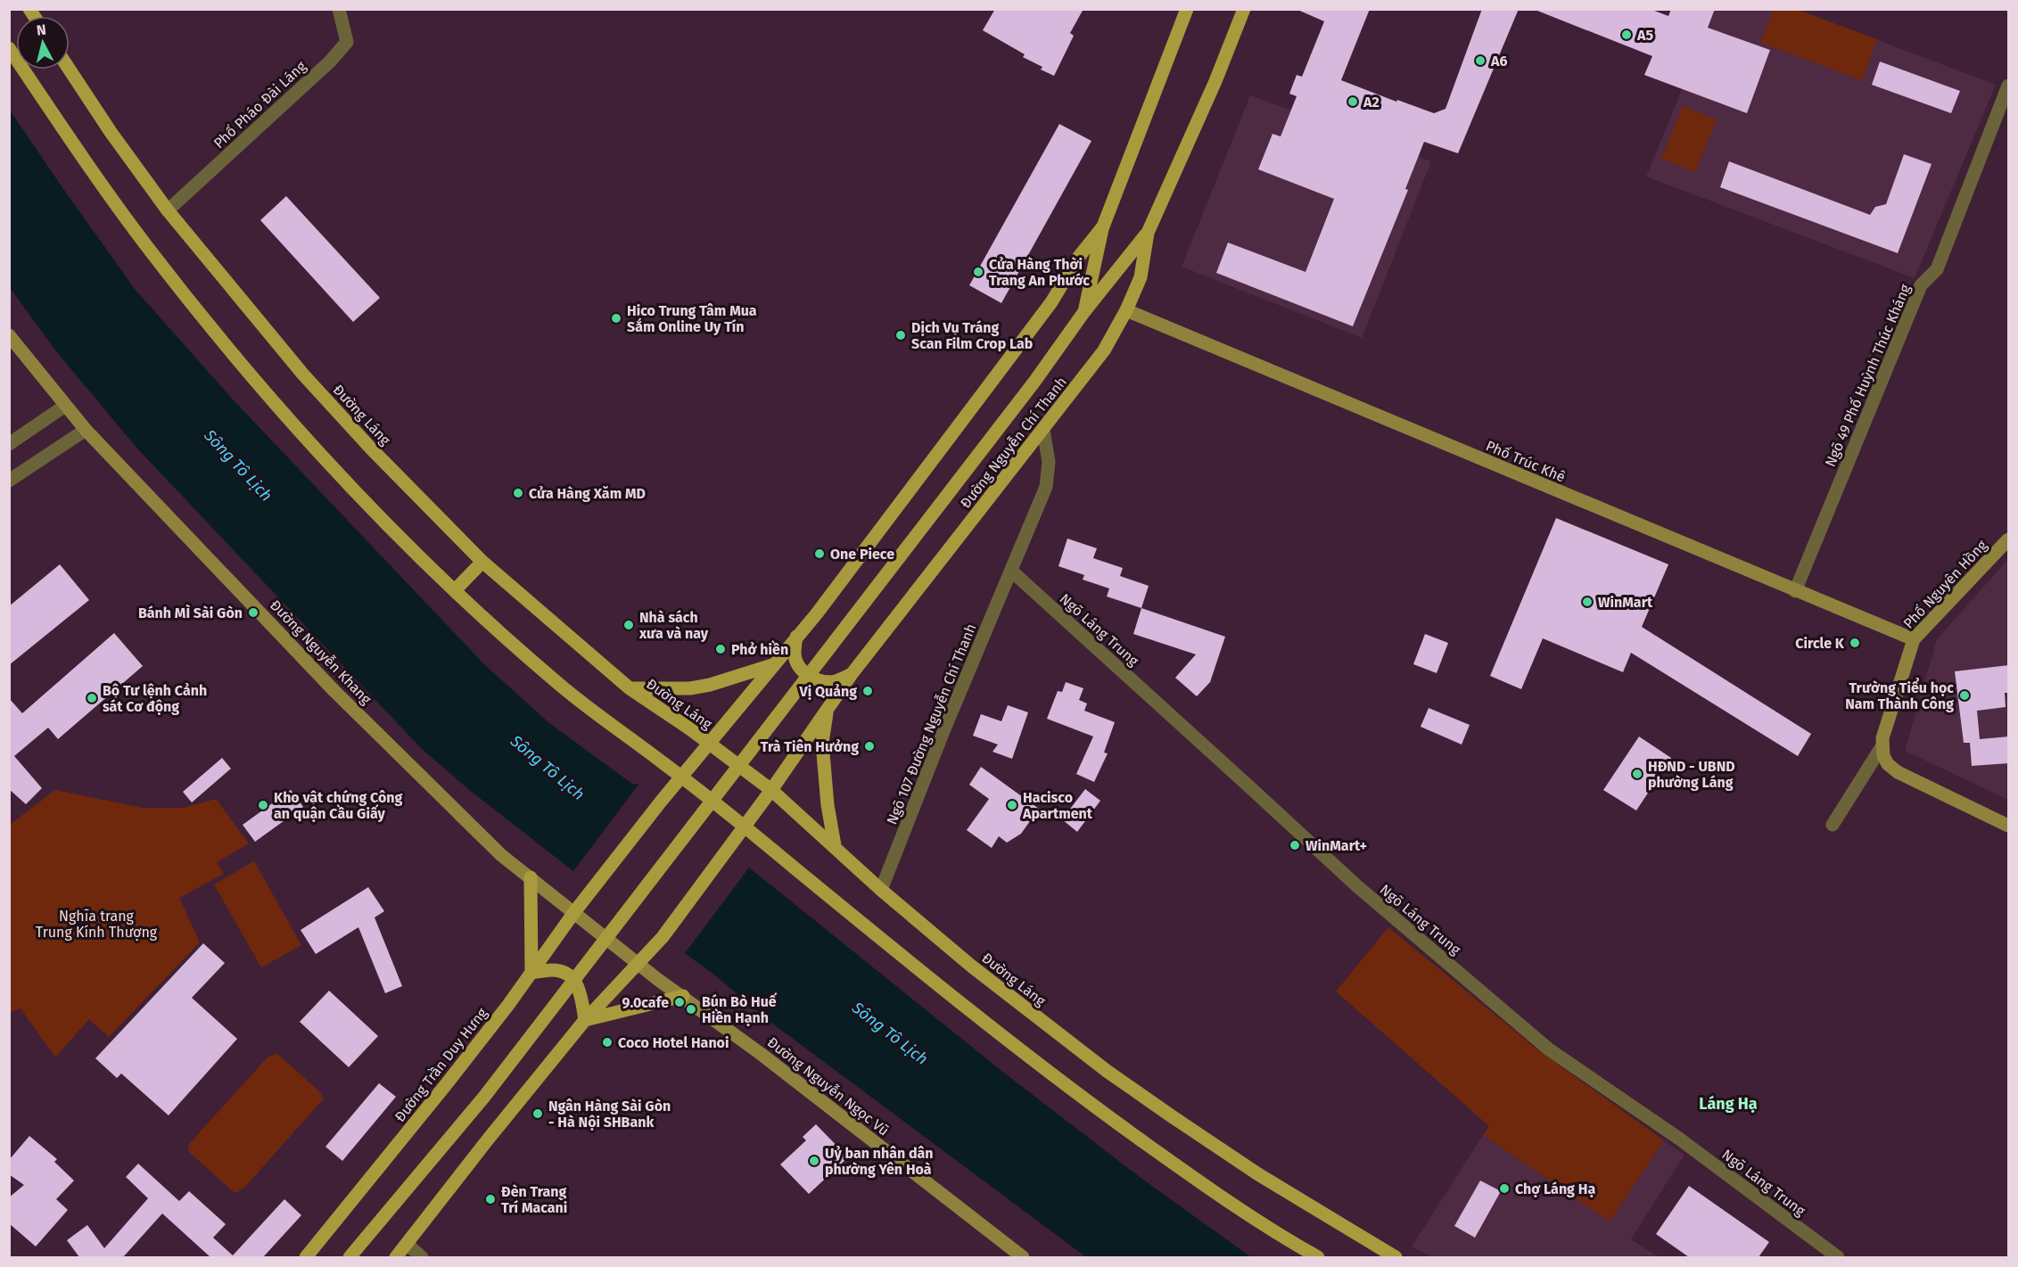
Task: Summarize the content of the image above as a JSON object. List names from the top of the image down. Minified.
{"streets":{"main road":["Đường Láng","Đường Nguyễn Chí Thanh","Phố Trúc Khê","Phố Nguyên Hồng","Đường Nguyễn Khang","Đường Trần Duy Hưng","Đường Nguyễn Ngọc Vũ"],"street":["Phố Pháo Đài Láng","Ngõ 49 Phố Huỳnh Thúc Kháng","Ngõ Láng Trung","Ngõ 107 Đường Nguyễn Chí Thanh"]},"crossings":[["Phố Pháo Đài Láng","Đường Láng"],["Ngõ 49 Phố Huỳnh Thúc Kháng","Phố Trúc Khê"],["Đường Láng","Đường Nguyễn Chí Thanh"],["Đường Láng","Ngõ 107 Đường Nguyễn Chí Thanh"],["Đường Nguyễn Chí Thanh","Phố Trúc Khê"],["Đường Nguyễn Chí Thanh","Đường Nguyễn Khang"],["Đường Nguyễn Chí Thanh","Ngõ 107 Đường Nguyễn Chí Thanh"],["Đường Nguyễn Chí Thanh","Đường Nguyễn Ngọc Vũ"],["Phố Trúc Khê","Phố Nguyên Hồng"],["Ngõ Láng Trung","Ngõ 107 Đường Nguyễn Chí Thanh"],["Đường Nguyễn Khang","Đường Trần Duy Hưng"],["Đường Nguyễn Khang","Đường Nguyễn Ngọc Vũ"]],"districts":["Láng Hạ"],"water":["Sông Tô Lịch"],"parks":["Nghĩa trang Trung Kính Thượng"],"places":["A5","A6","A2","Cửa Hàng Thời Trang An Phước","Hico Trung Tâm Mua Sắm Online Uy Tín","Dịch Vụ Tráng Scan Film Crop Lab","Cửa Hàng Xăm MD","One Piece","WinMart","Bánh MÌ Sài Gòn","Nhà sách xưa và nay","Circle K","Phở hiền","Vị Quảng","Trường Tiểu học Nam Thành Công","Bộ Tư lệnh Cảnh sát Cơ động","Trà Tiên Hưởng","HĐND - UBND phường Láng","Kho vật chứng Công an quận Cầu Giấy","Hacisco Apartment","WinMart+","9.0cafe","Bún Bò Huế Hiền Hạnh","Coco Hotel Hanoi","Ngân Hàng Sài Gòn - Hà Nội SHBank","Uỷ ban nhân dân phường Yên Hoà","Chợ Láng Hạ","Đèn Trang Trí Macani"],"north":"top"}
